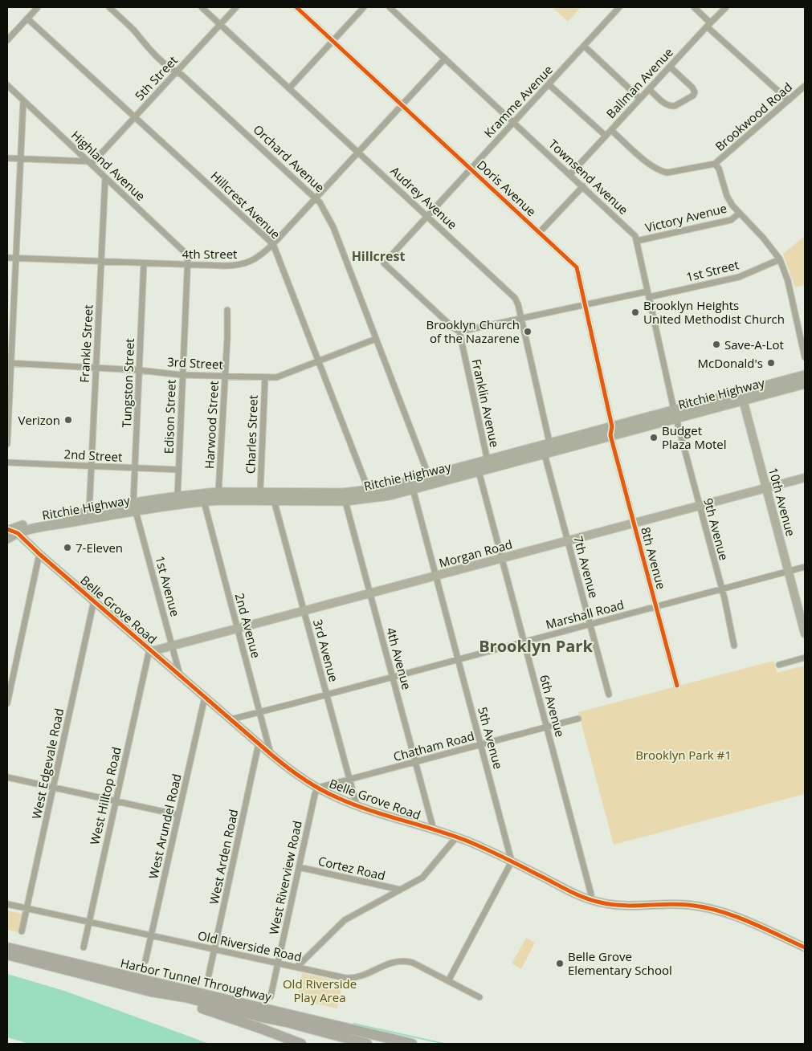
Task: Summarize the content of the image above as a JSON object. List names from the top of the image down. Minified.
{"streets":{"highway":["Harbor Tunnel Throughway"],"main road":["Ritchie Highway"],"street":["5th Street","Ballman Avenue","Kramme Avenue","Brookwood Road","Orchard Avenue","Highland Avenue","Townsend Avenue","Doris Avenue","Audrey Avenue","Hillcrest Avenue","Victory Avenue","4th Street","1st Street","Frankle Street","3rd Street","Tungston Street","Franklin Avenue","Edison Street","Harwood Street","Charles Street","2nd Street","10th Avenue","9th Avenue","Morgan Road","8th Avenue","7th Avenue","1st Avenue","Belle Grove Road","Marshall Road","2nd Avenue","3rd Avenue","4th Avenue","6th Avenue","5th Avenue","Chatham Road","West Edgevale Road","West Hilltop Road","West Arundel Road","West Arden Road","Cortez Road","West Riverview Road","Old Riverside Road"]},"crossings":[["5th Street","Orchard Avenue"],["5th Street","Highland Avenue"],["5th Street","Audrey Avenue"],["5th Street","Hillcrest Avenue"],["Ballman Avenue","Brookwood Road"],["Ballman Avenue","Townsend Avenue"],["Kramme Avenue","Townsend Avenue"],["Kramme Avenue","Doris Avenue"],["Kramme Avenue","Audrey Avenue"],["Kramme Avenue","1st Street"],["Kramme Avenue","Franklin Avenue"],["Orchard Avenue","4th Street"],["Orchard Avenue","3rd Street"],["Orchard Avenue","Ritchie Highway"],["Highland Avenue","4th Street"],["Highland Avenue","Frankle Street"],["Highland Avenue","Edison Street"],["Townsend Avenue","Victory Avenue"],["Townsend Avenue","4th Street"],["Townsend Avenue","1st Street"],["Townsend Avenue","Ritchie Highway"],["Townsend Avenue","9th Avenue"],["Doris Avenue","4th Street"],["Doris Avenue","1st Street"],["Doris Avenue","Ritchie Highway"],["Doris Avenue","8th Avenue"],["Audrey Avenue","4th Street"],["Audrey Avenue","1st Street"],["Audrey Avenue","Ritchie Highway"],["Audrey Avenue","7th Avenue"],["Hillcrest Avenue","4th Street"],["Hillcrest Avenue","3rd Street"],["Hillcrest Avenue","Ritchie Highway"],["4th Street","Frankle Street"],["4th Street","Tungston Street"],["4th Street","Edison Street"],["1st Street","Franklin Avenue"],["Frankle Street","3rd Street"],["Frankle Street","Ritchie Highway"],["Frankle Street","2nd Street"],["3rd Street","Tungston Street"],["3rd Street","Edison Street"],["3rd Street","Harwood Street"],["3rd Street","Charles Street"],["Tungston Street","Ritchie Highway"],["Tungston Street","2nd Street"],["Tungston Street","1st Avenue"],["Ritchie Highway","Franklin Avenue"],["Ritchie Highway","Edison Street"],["Ritchie Highway","Harwood Street"],["Ritchie Highway","Charles Street"],["Ritchie Highway","10th Avenue"],["Ritchie Highway","9th Avenue"],["Ritchie Highway","8th Avenue"],["Ritchie Highway","7th Avenue"],["Ritchie Highway","1st Avenue"],["Ritchie Highway","Belle Grove Road"],["Ritchie Highway","2nd Avenue"],["Ritchie Highway","3rd Avenue"],["Ritchie Highway","4th Avenue"],["Ritchie Highway","6th Avenue"],["Ritchie Highway","5th Avenue"],["Edison Street","2nd Street"],["10th Avenue","Morgan Road"],["10th Avenue","Marshall Road"],["9th Avenue","Morgan Road"],["9th Avenue","Marshall Road"],["Morgan Road","8th Avenue"],["Morgan Road","7th Avenue"],["Morgan Road","1st Avenue"],["Morgan Road","Belle Grove Road"],["Morgan Road","2nd Avenue"],["Morgan Road","3rd Avenue"],["Morgan Road","4th Avenue"],["Morgan Road","6th Avenue"],["Morgan Road","5th Avenue"],["Morgan Road","West Hilltop Road"],["8th Avenue","Marshall Road"],["7th Avenue","Marshall Road"],["1st Avenue","Belle Grove Road"],["Belle Grove Road","Marshall Road"],["Belle Grove Road","2nd Avenue"],["Belle Grove Road","3rd Avenue"],["Belle Grove Road","4th Avenue"],["Belle Grove Road","6th Avenue"],["Belle Grove Road","5th Avenue"],["Belle Grove Road","Chatham Road"],["Belle Grove Road","West Edgevale Road"],["Belle Grove Road","West Hilltop Road"],["Belle Grove Road","West Arundel Road"],["Belle Grove Road","West Arden Road"],["Belle Grove Road","West Riverview Road"],["Marshall Road","2nd Avenue"],["Marshall Road","3rd Avenue"],["Marshall Road","4th Avenue"],["Marshall Road","6th Avenue"],["Marshall Road","5th Avenue"],["3rd Avenue","Chatham Road"],["4th Avenue","Chatham Road"],["6th Avenue","Chatham Road"],["5th Avenue","Chatham Road"],["Chatham Road","West Riverview Road"],["West Edgevale Road","Old Riverside Road"],["West Hilltop Road","Old Riverside Road"],["West Arundel Road","Old Riverside Road"],["West Arden Road","Old Riverside Road"],["Cortez Road","West Riverview Road"],["West Riverview Road","Old Riverside Road"]],"districts":["Hillcrest","Brooklyn Park"],"parks":["Brooklyn Park #1","Old Riverside Play Area"],"places":["Brooklyn Heights United Methodist Church","Brooklyn Church of the Nazarene","Save-A-Lot","McDonald's","Verizon","Budget Plaza Motel","7-Eleven","Belle Grove Elementary School"]}
